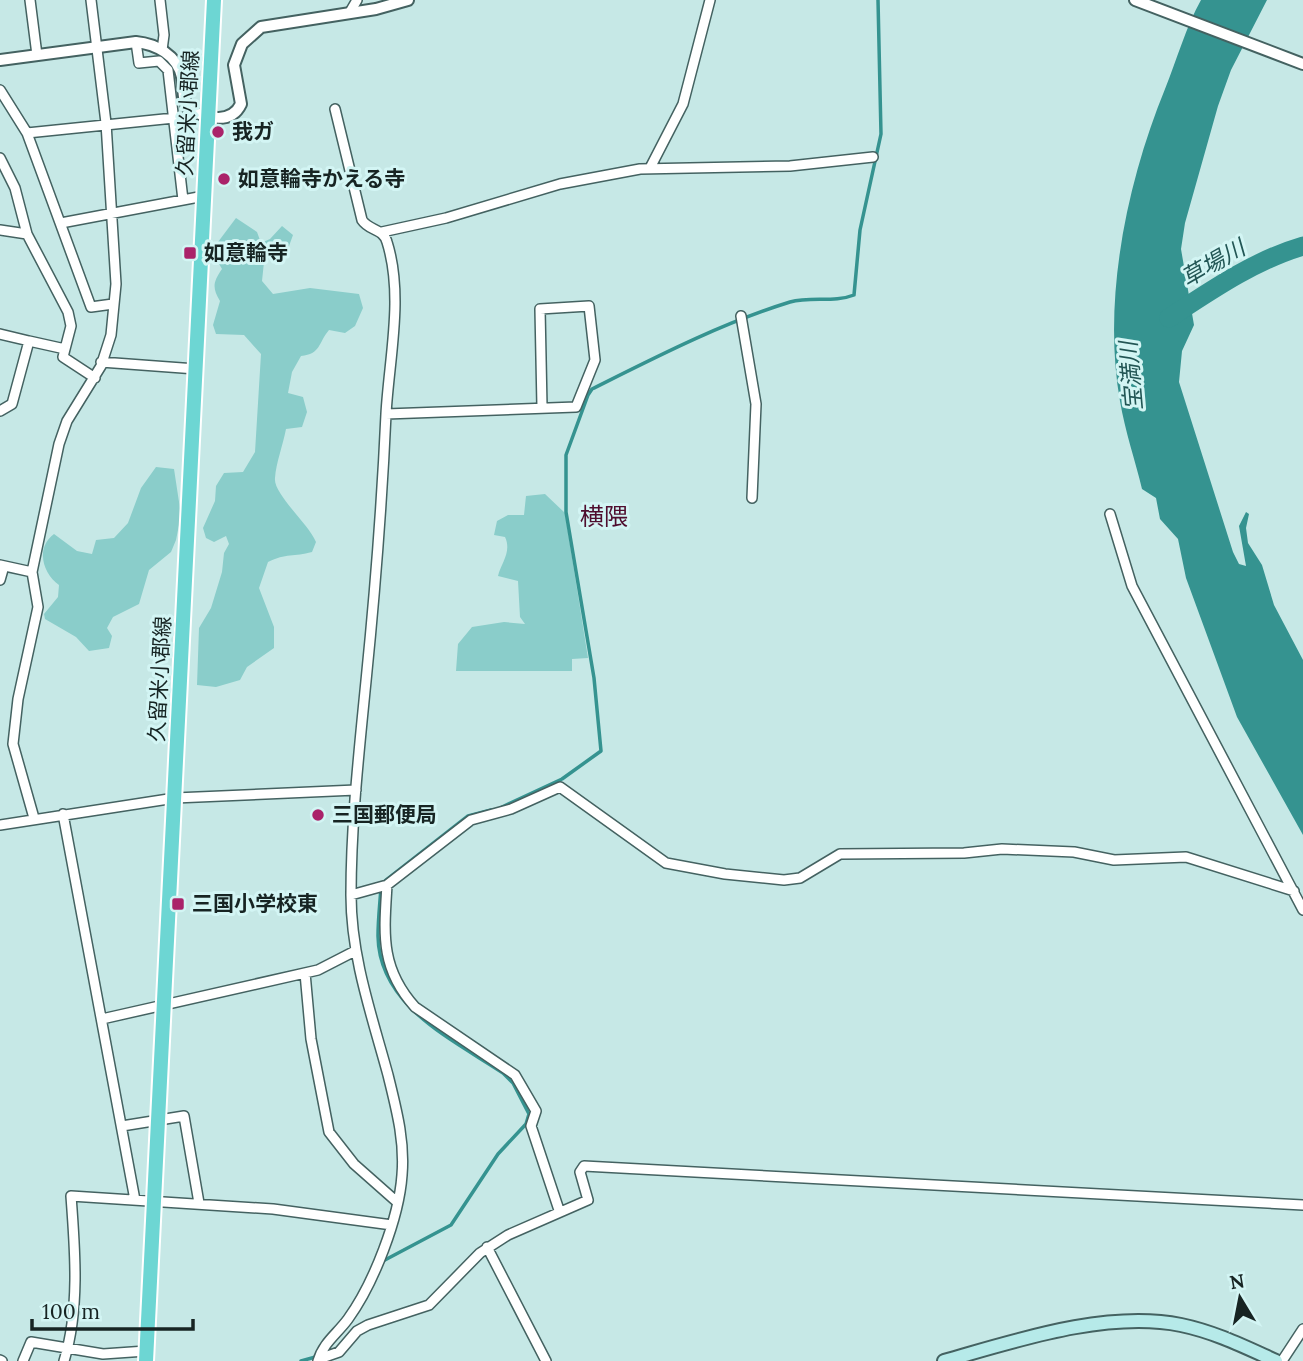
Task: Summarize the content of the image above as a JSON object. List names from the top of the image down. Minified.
{"streets":{"main road":["久留米小郡線"]},"districts":["横隈"],"water":["草場川","宝満川"],"places":{"other":["我ガ","如意輪寺かえる寺","三国郵便局"],"transit":["如意輪寺","三国小学校東"]},"scale_bar":"100 m","north":"top"}
